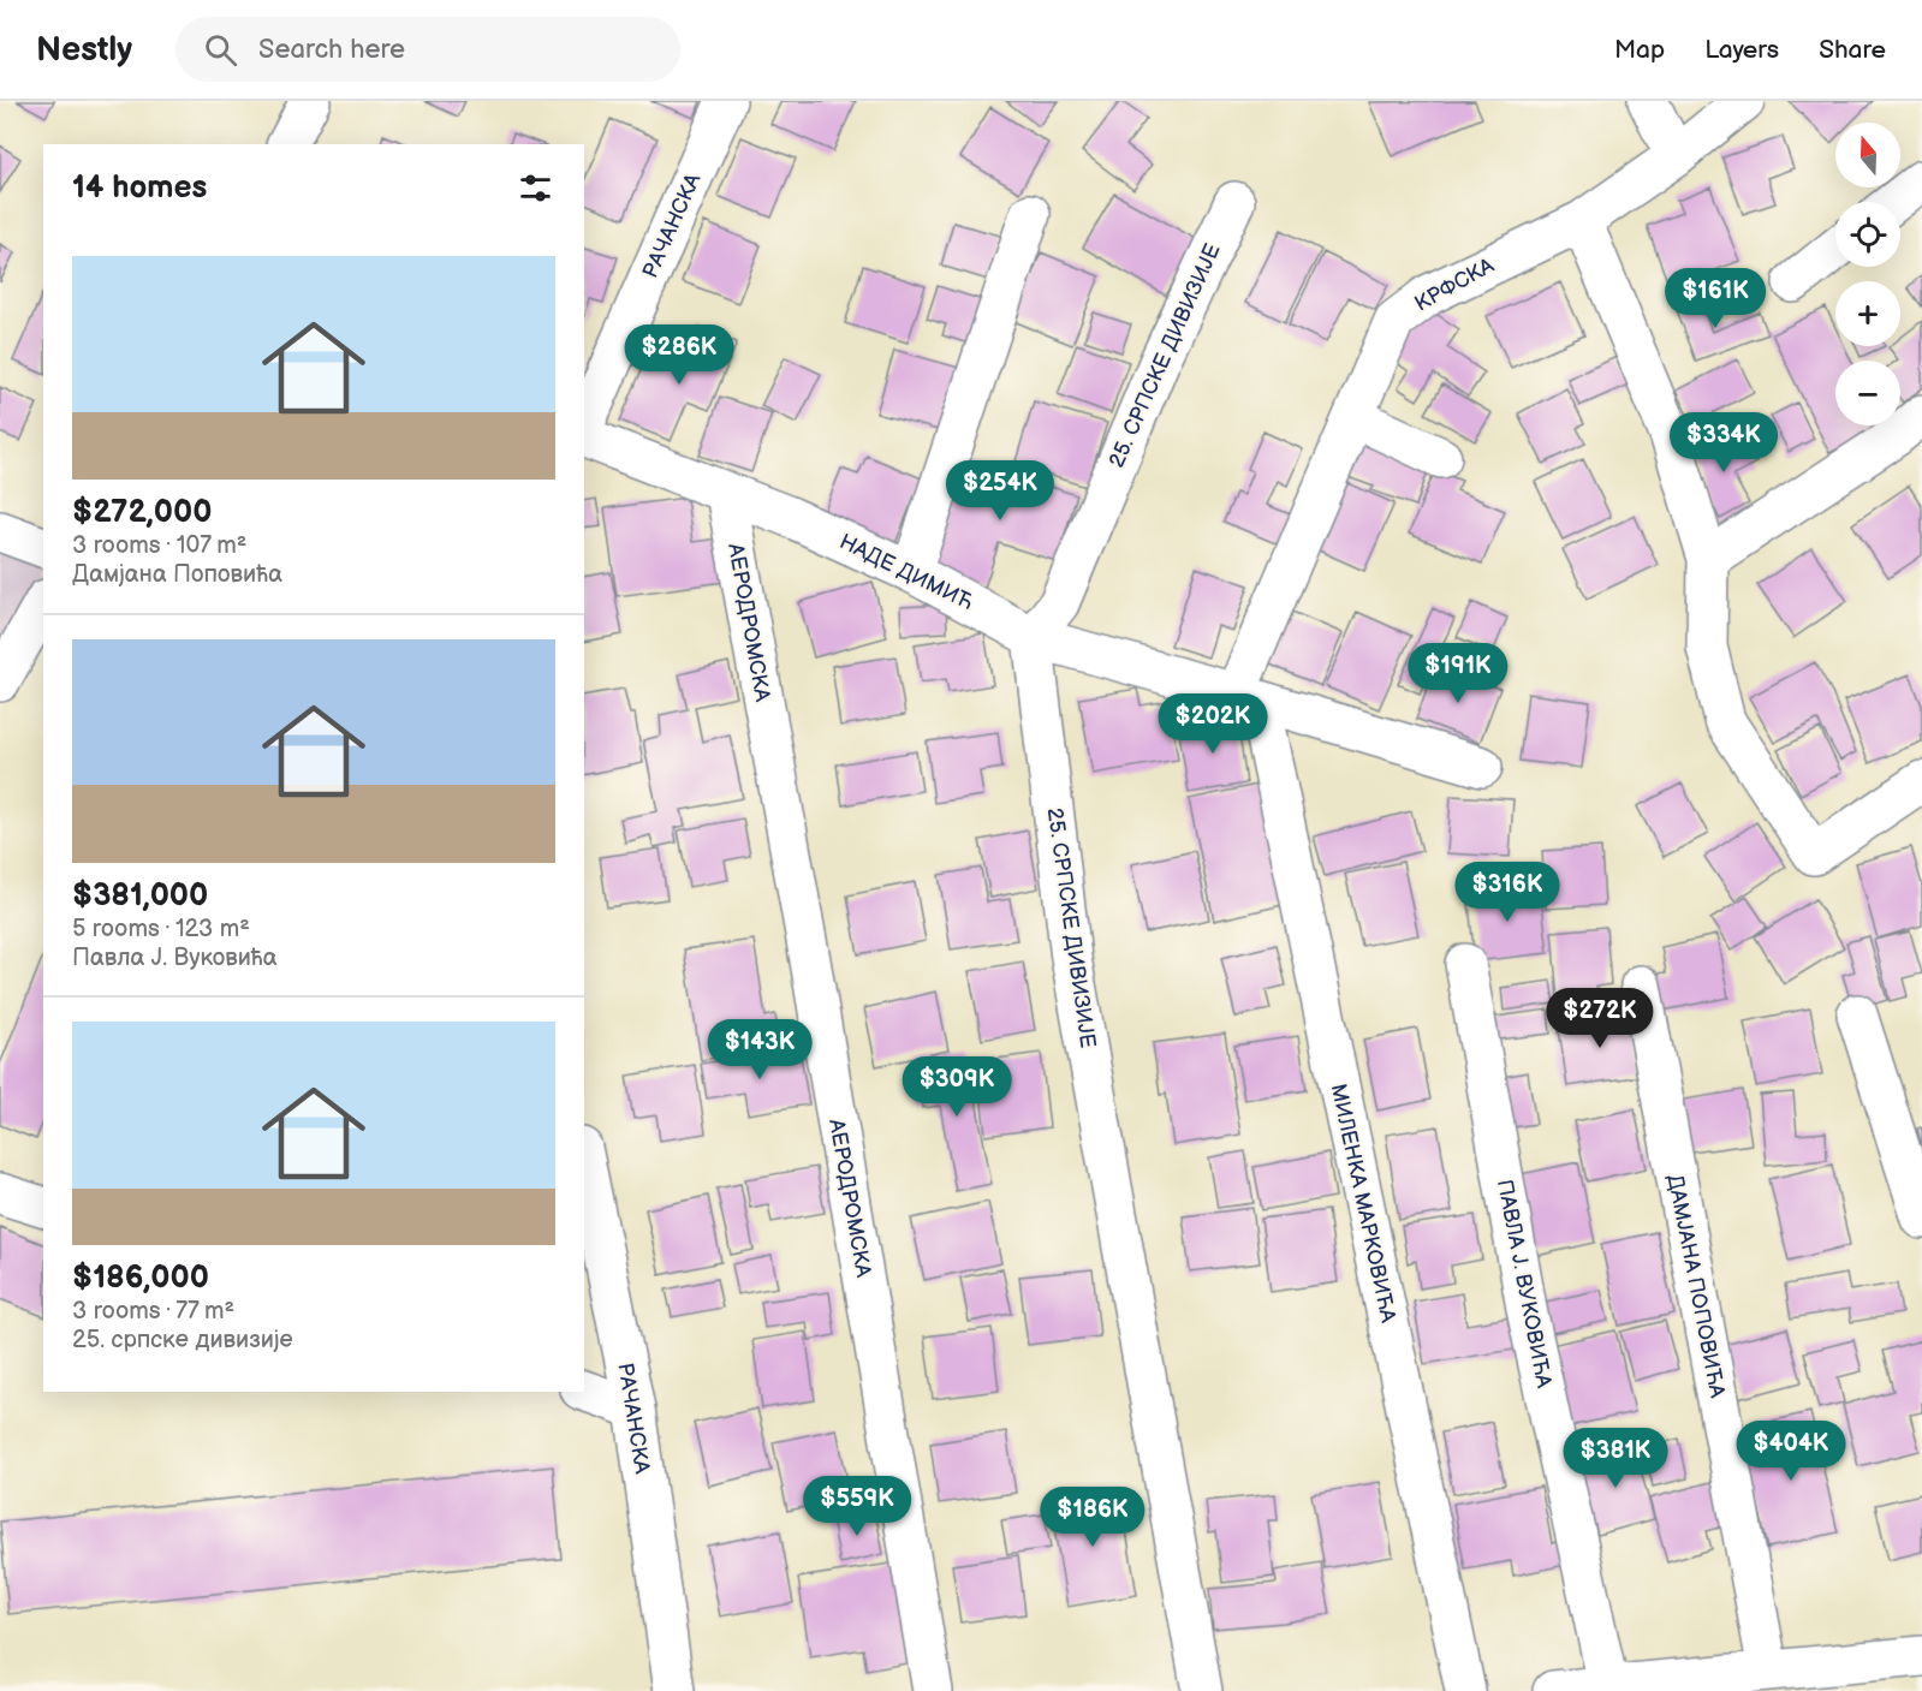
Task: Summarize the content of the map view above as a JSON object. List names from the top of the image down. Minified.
{"streets":{"street":["РАЧАНСКА","КРФСКА","25. СРПСКЕ ДИВИЗИЈЕ","НАДЕ ДИМИЋ","АЕРОДРОМСКА","МИЛЕНКА МАРКОВИЋА","ПАВЛА Ј. ВУКОВИЋА","ДАМЈАНА ПОПОВИЋА"]},"crossings":[["КРФСКА","НАДЕ ДИМИЋ"],["КРФСКА","МИЛЕНКА МАРКОВИЋА"],["25. СРПСКЕ ДИВИЗИЈЕ","НАДЕ ДИМИЋ"],["НАДЕ ДИМИЋ","АЕРОДРОМСКА"],["НАДЕ ДИМИЋ","МИЛЕНКА МАРКОВИЋА"]],"north":"top","page":{"header":"Nestly","search":"Search here","nav":["Map","Layers","Share"],"map_buttons":["+","−"],"heading":"14 homes","list":[{"name":"$272,000","note":"3 rooms · 107 m² · Дамјана Поповића"},{"name":"$381,000","note":"5 rooms · 123 m² · Павла Ј. Вуковића"},{"name":"$186,000","note":"3 rooms · 77 m² · 25. српске дивизије"}],"price":["$161K","$286K","$334K","$254K","$191K","$202K","$316K","$272K","$143K","$309K","$404K","$381K","$559K","$186K"]}}
